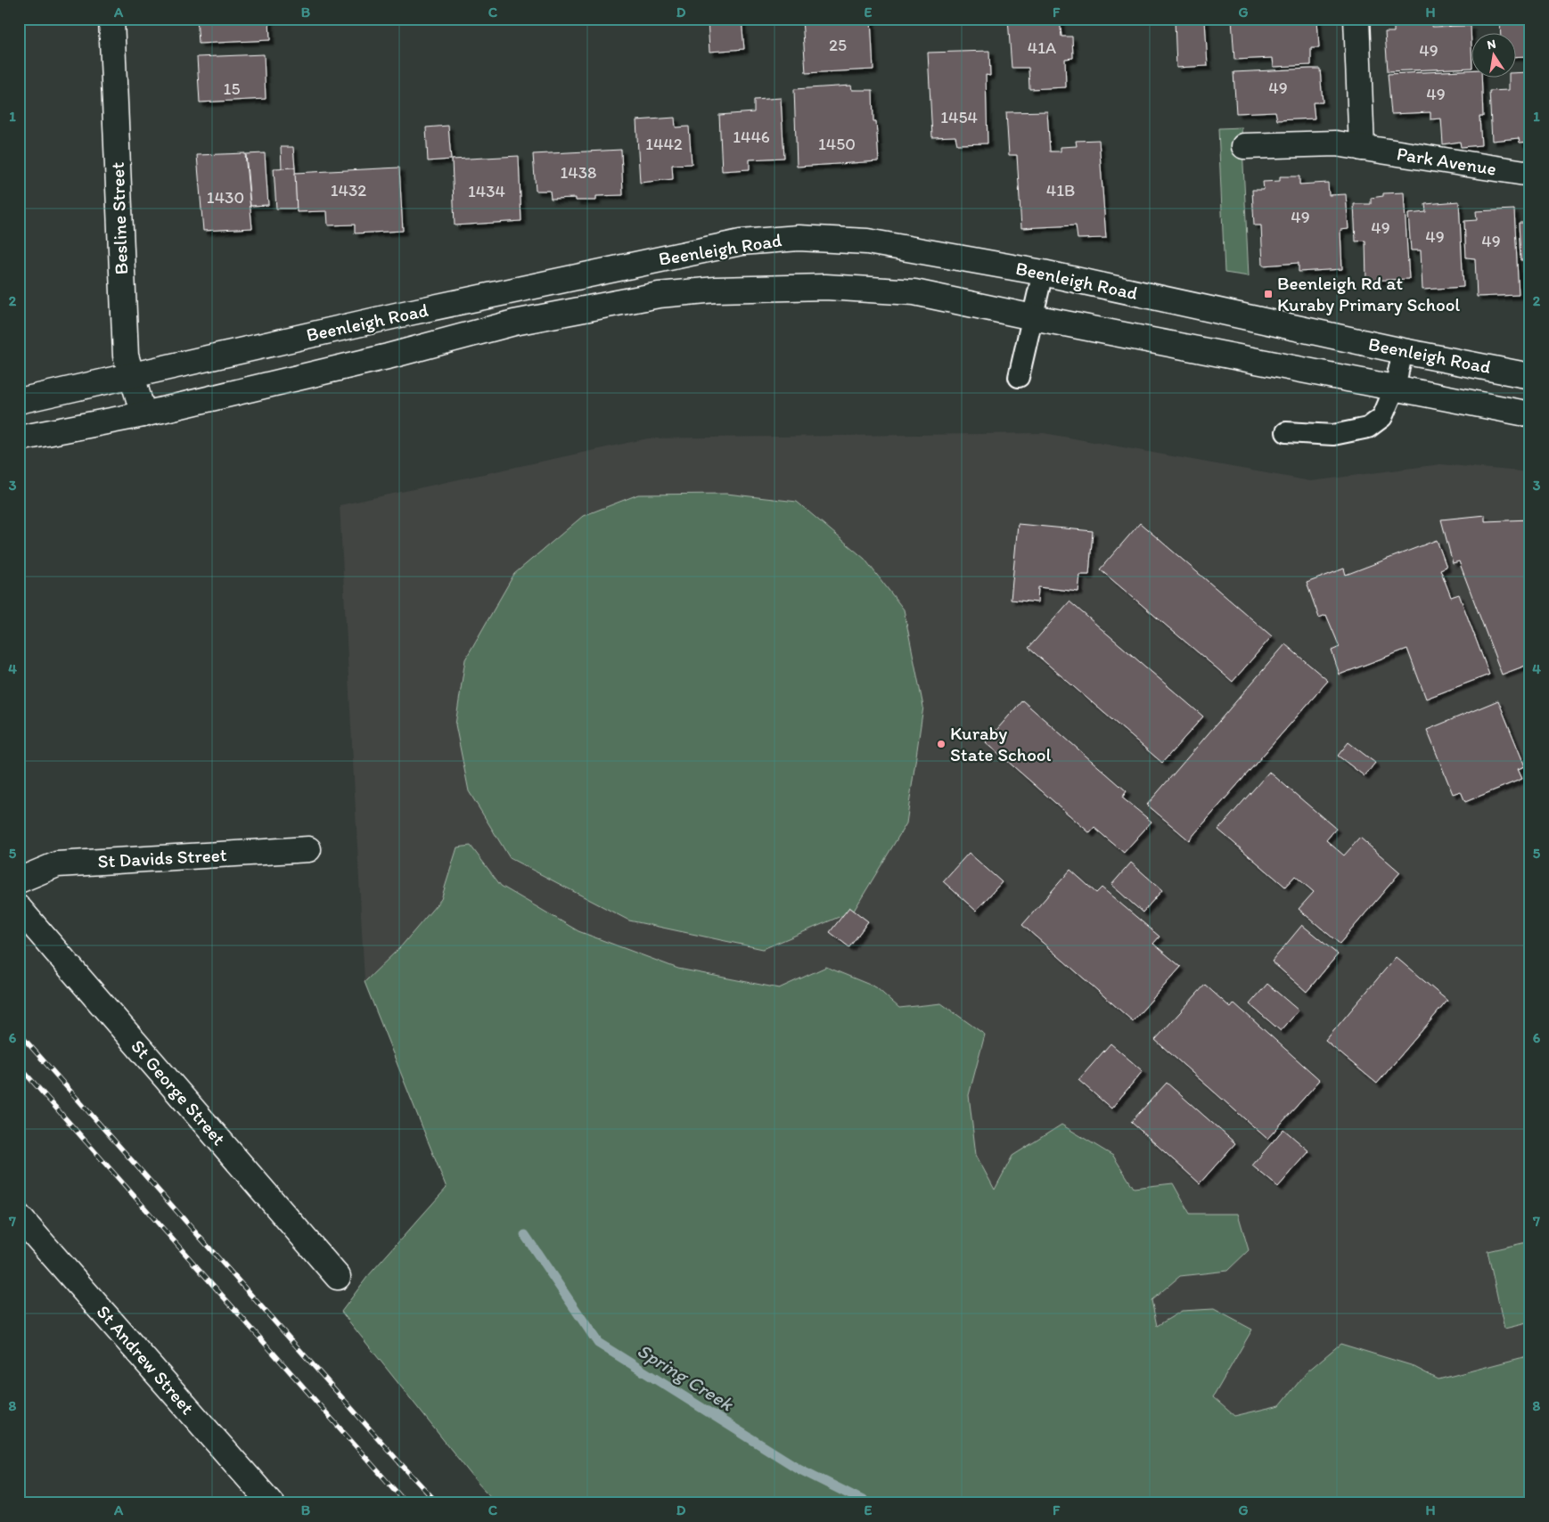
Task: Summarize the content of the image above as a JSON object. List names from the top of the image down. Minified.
{"streets":{"main road":["Park Avenue","Besline Street","Beenleigh Road","St Davids Street","St George Street","St Andrew Street"]},"crossings":[["Besline Street","Beenleigh Road"]],"water":["Spring Creek"],"places":{"transit":["Beenleigh Rd at Kuraby Primary School"],"other":["Kuraby State School"]},"house_numbers":["25","41A","49","49","15","49","1454","1446","1442","1450","1438","1432","41B","1434","1430","49","49","49","49"],"north":"top","grid":{"columns":["A","B","C","D","E","F","G","H"],"rows":["1","2","3","4","5","6","7","8"]}}
